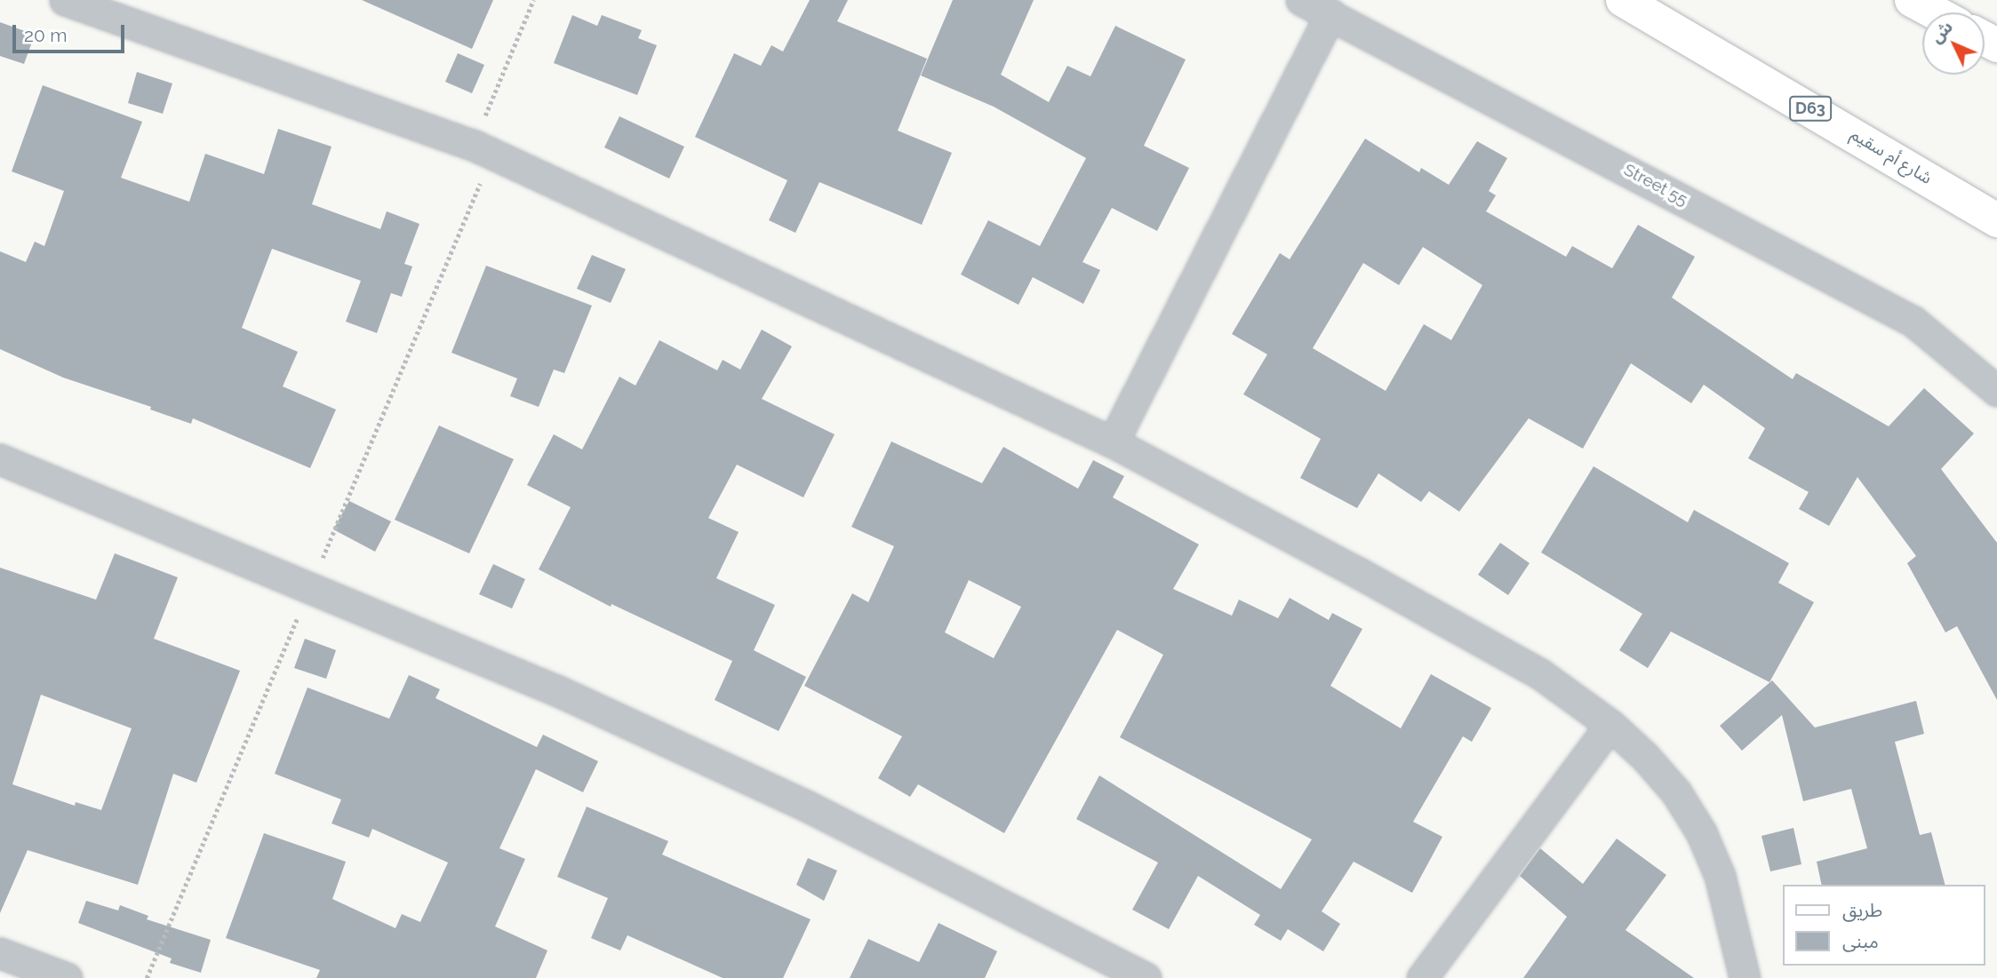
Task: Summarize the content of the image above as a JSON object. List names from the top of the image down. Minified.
{"streets":{"main road":["D63","شارع أم سقيم"],"street":["Street 55"]},"legend":["طريق","مبنى"],"scale_bar":"20 m","north":"top left"}
